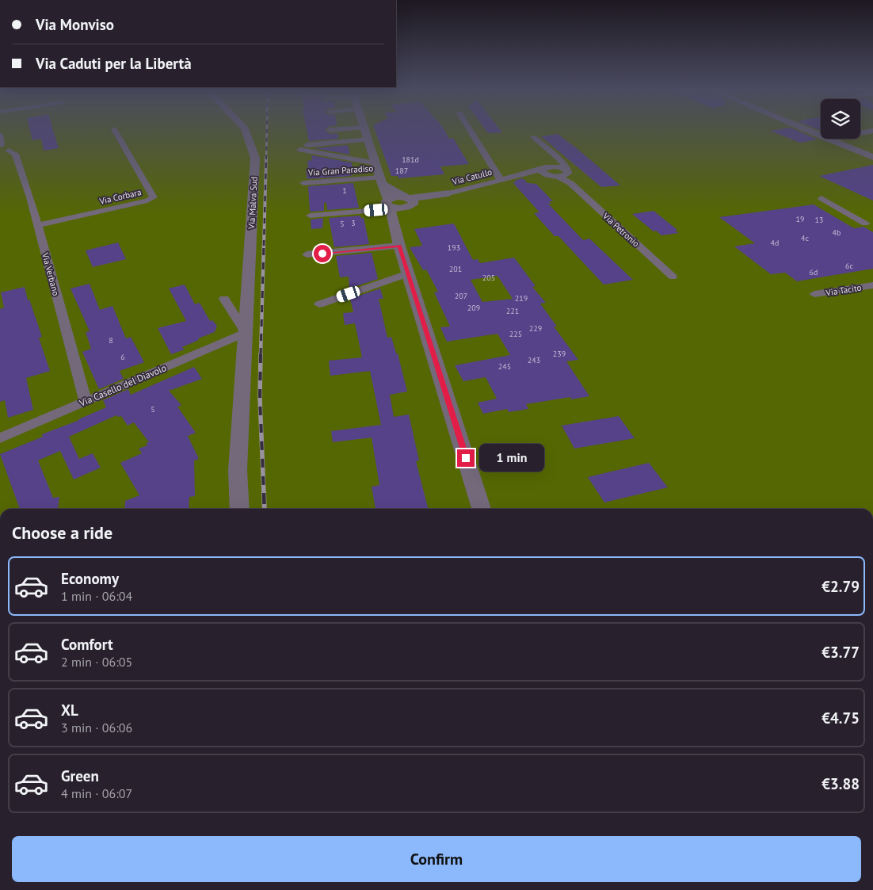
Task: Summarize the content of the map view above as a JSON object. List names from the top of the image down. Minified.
{"streets":{"street":["Via Gran Paradiso","Via Catullo","Via Corbara","Via Malva Sud","Via Petronio","Via Verbano","Via Tacito","Via Casello del Diavolo"]},"crossings":[["Via Catullo","Via Petronio"],["Via Corbara","Via Verbano"],["Via Malva Sud","Via Casello del Diavolo"],["Via Verbano","Via Casello del Diavolo"]],"house_numbers":["181d","187","1","19","13","3","5","4b","4c","4d","193","6c","201","6d","205","207","219","209","221","229","225","8","239","6","243","245","5"],"page":{"banner":["Via Monviso","Via Caduti per la Libertà"],"bubble":"1 min","heading":"Choose a ride","list":[{"name":"Economy","note":"1 min · 06:04","value":"€2.79"},{"name":"Comfort","note":"2 min · 06:05","value":"€3.77"},{"name":"XL","note":"3 min · 06:06","value":"€4.75"},{"name":"Green","note":"4 min · 06:07","value":"€3.88"}],"buttons":"Confirm"}}
